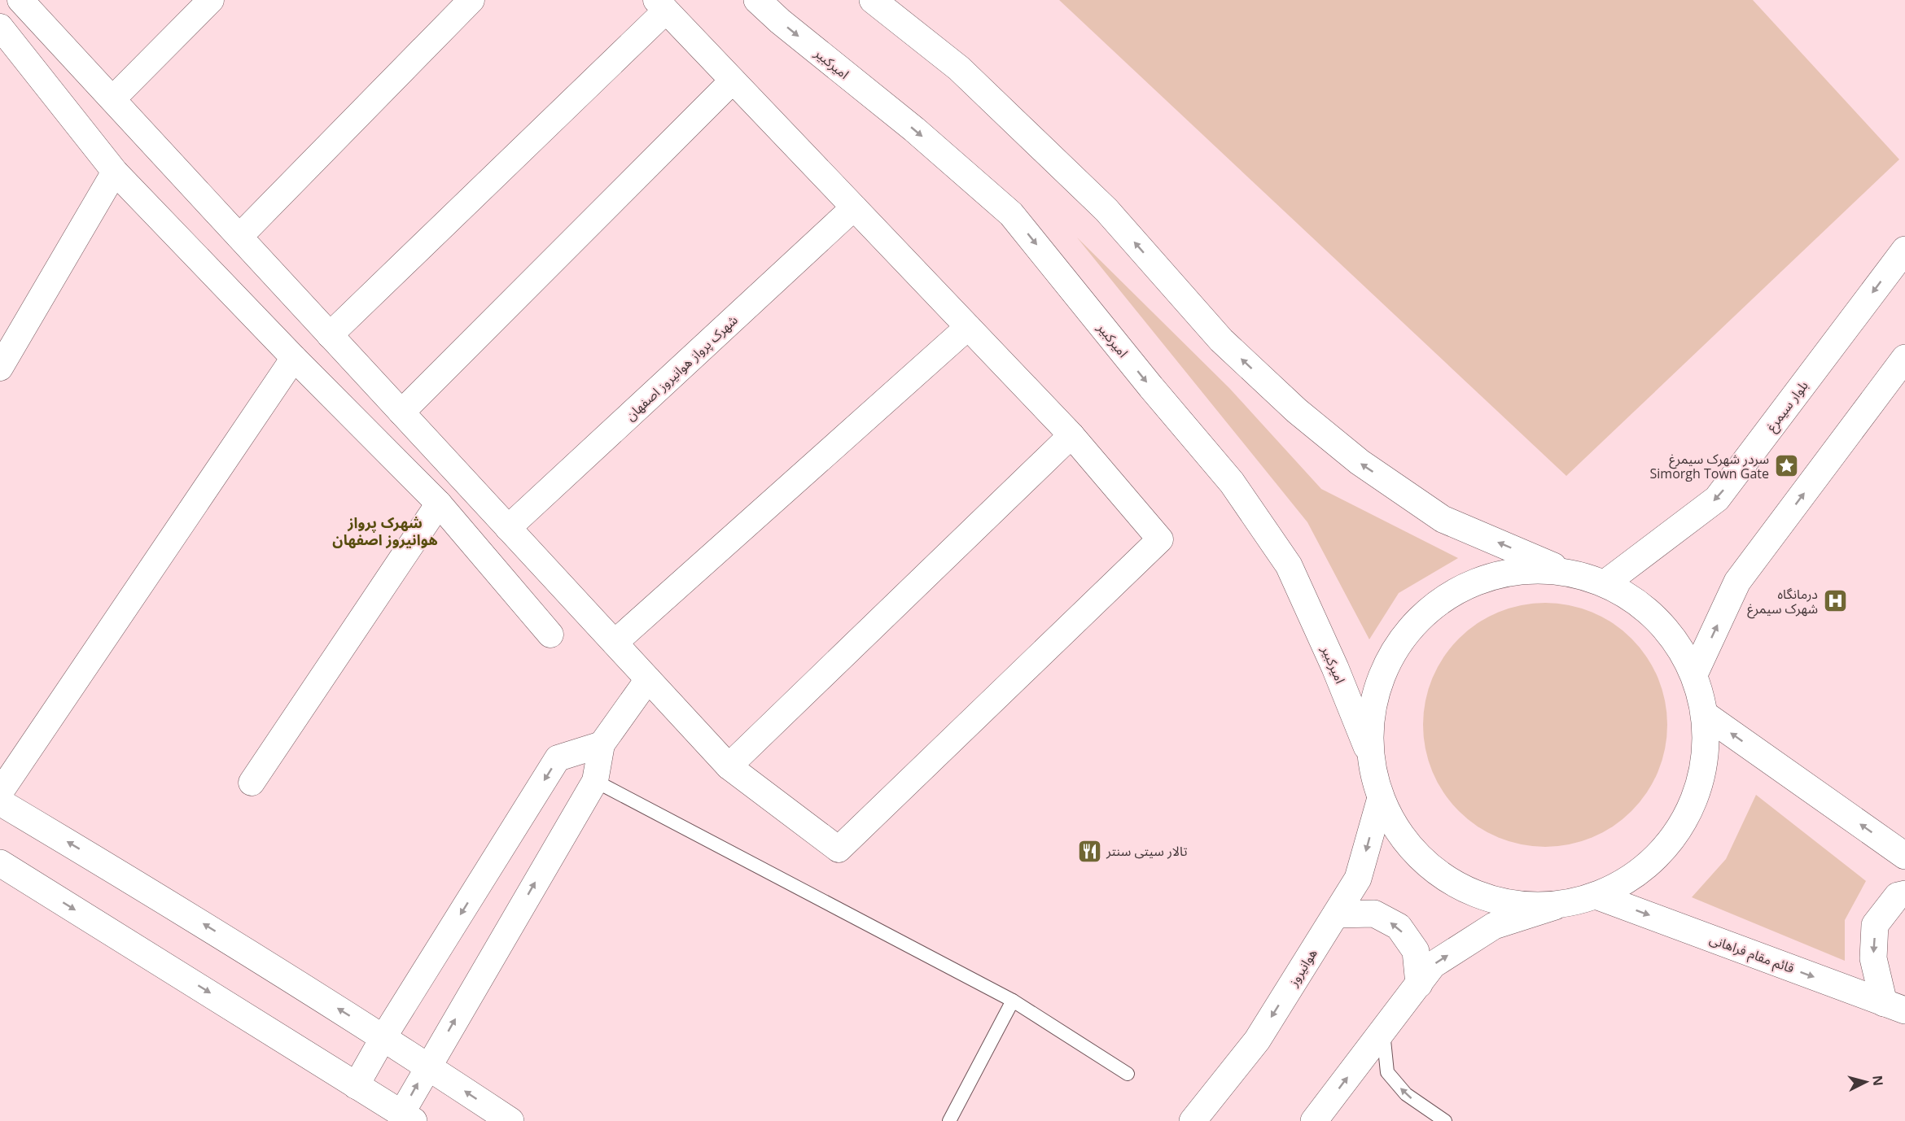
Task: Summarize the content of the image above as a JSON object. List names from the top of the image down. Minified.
{"streets":{"main road":["امیرکبیر","بلوار سیمرغ","قائم مقام فراهانی","هوانیروز"],"street":["شهرک پرواز هوانیروز اصفهان"]},"districts":["شهرک پرواز هوانیروز اصفهان"],"places":{"place":["سردر شهرک سیمرغ Simorgh Town Gate"],"hospital":["درمانگاه شهرک سیمرغ"],"restaurant":["تالار سیتی سنتر"]},"north":"right"}
